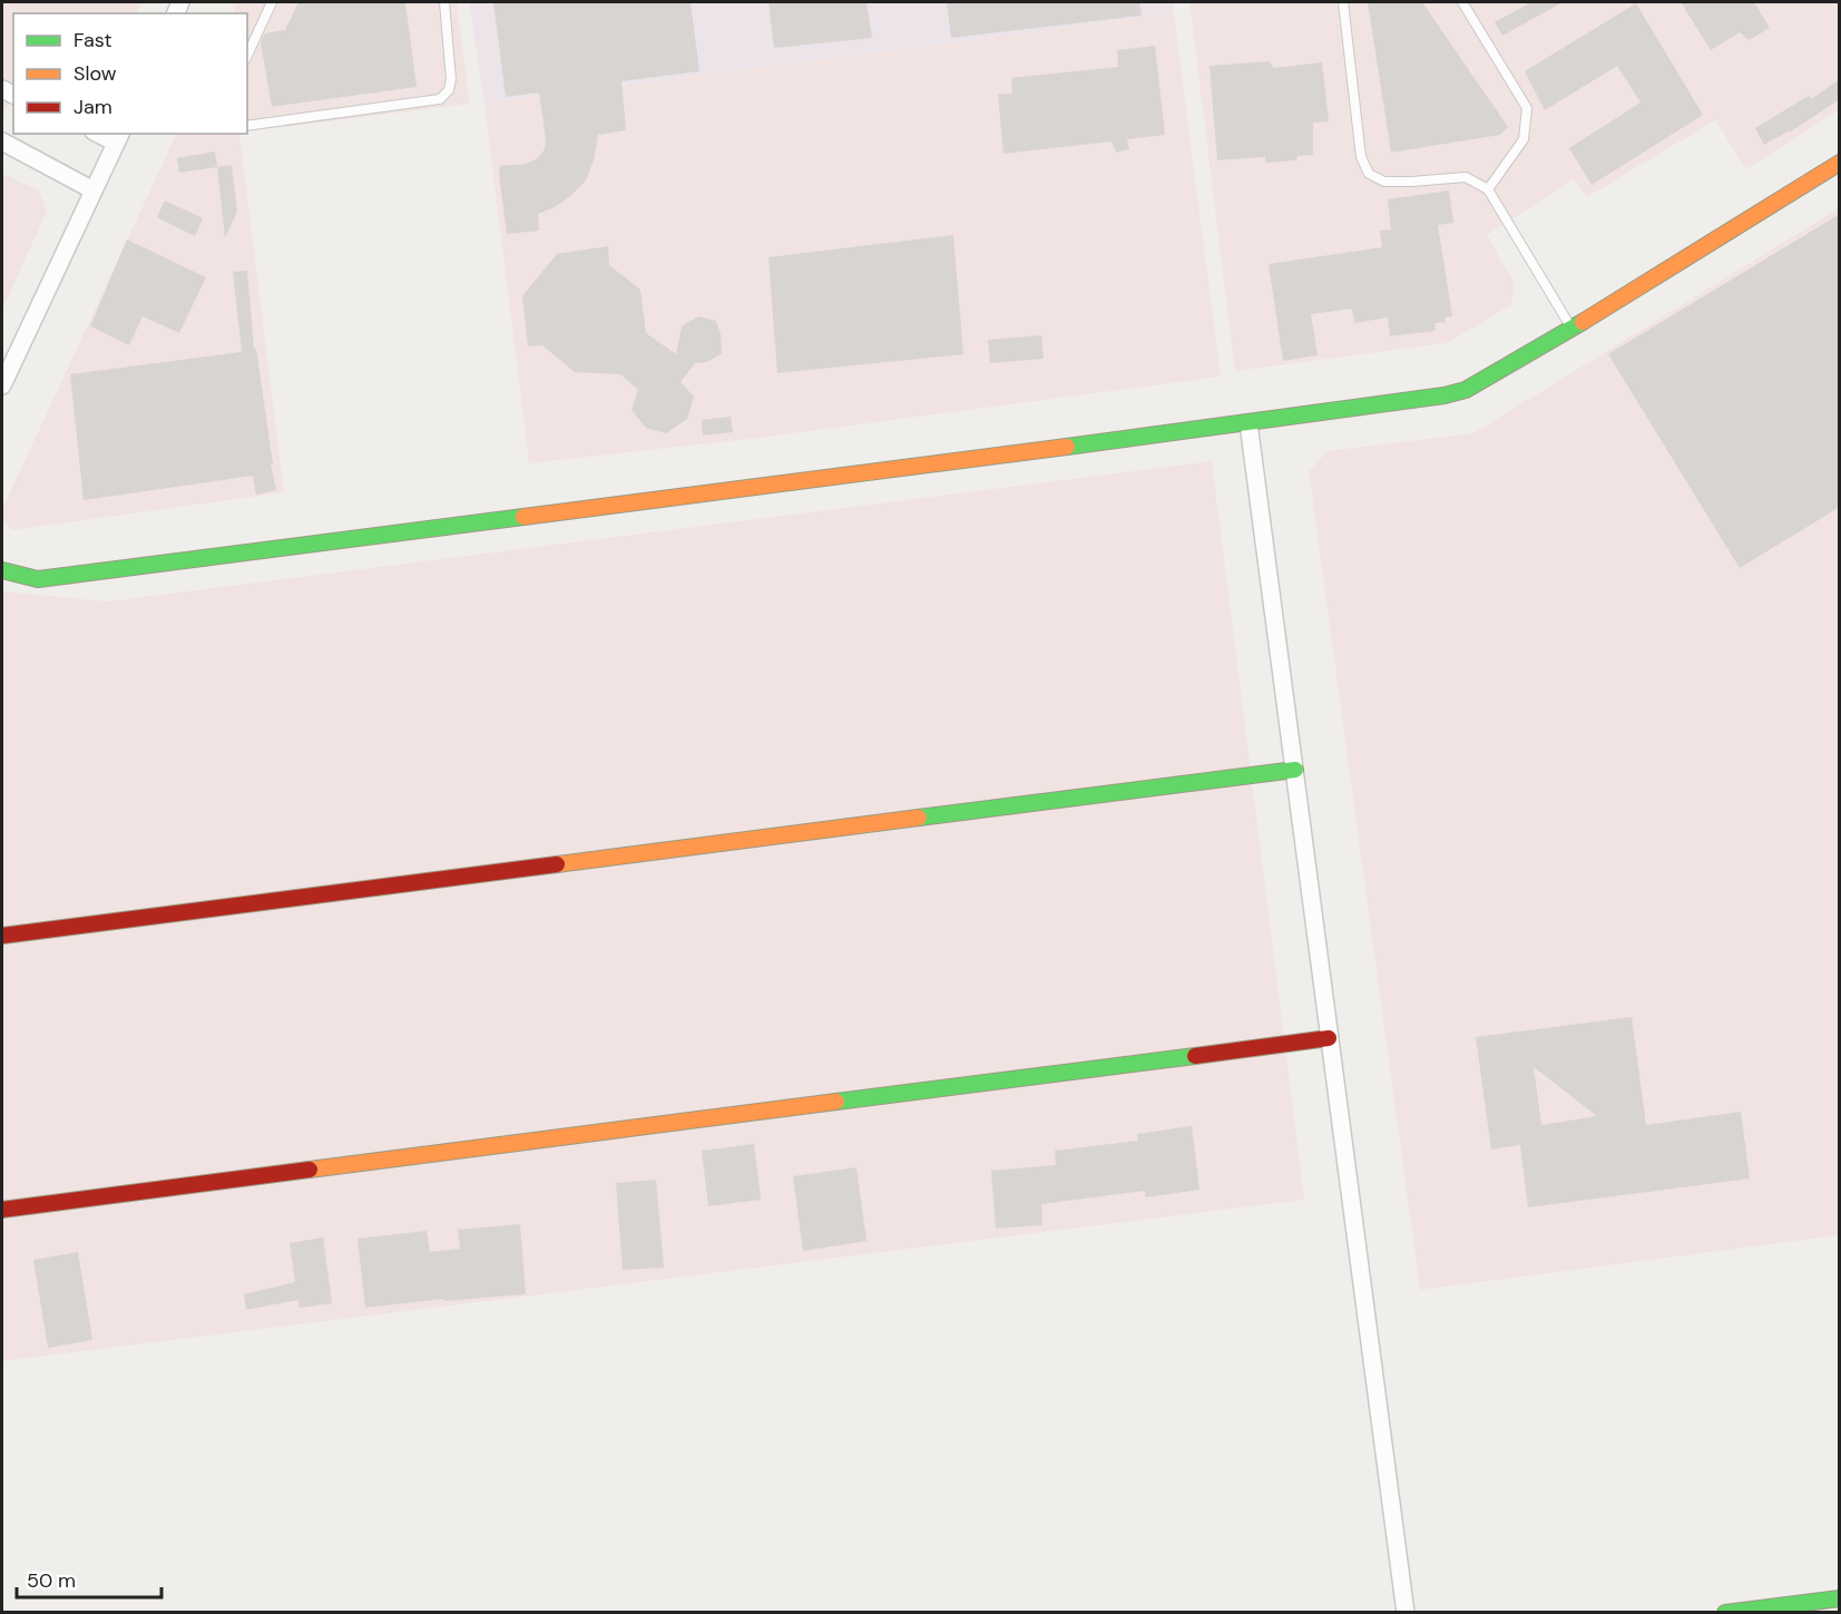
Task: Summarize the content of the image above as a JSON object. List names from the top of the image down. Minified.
{"legend":["Fast","Slow","Jam"],"scale_bar":"50 m"}
